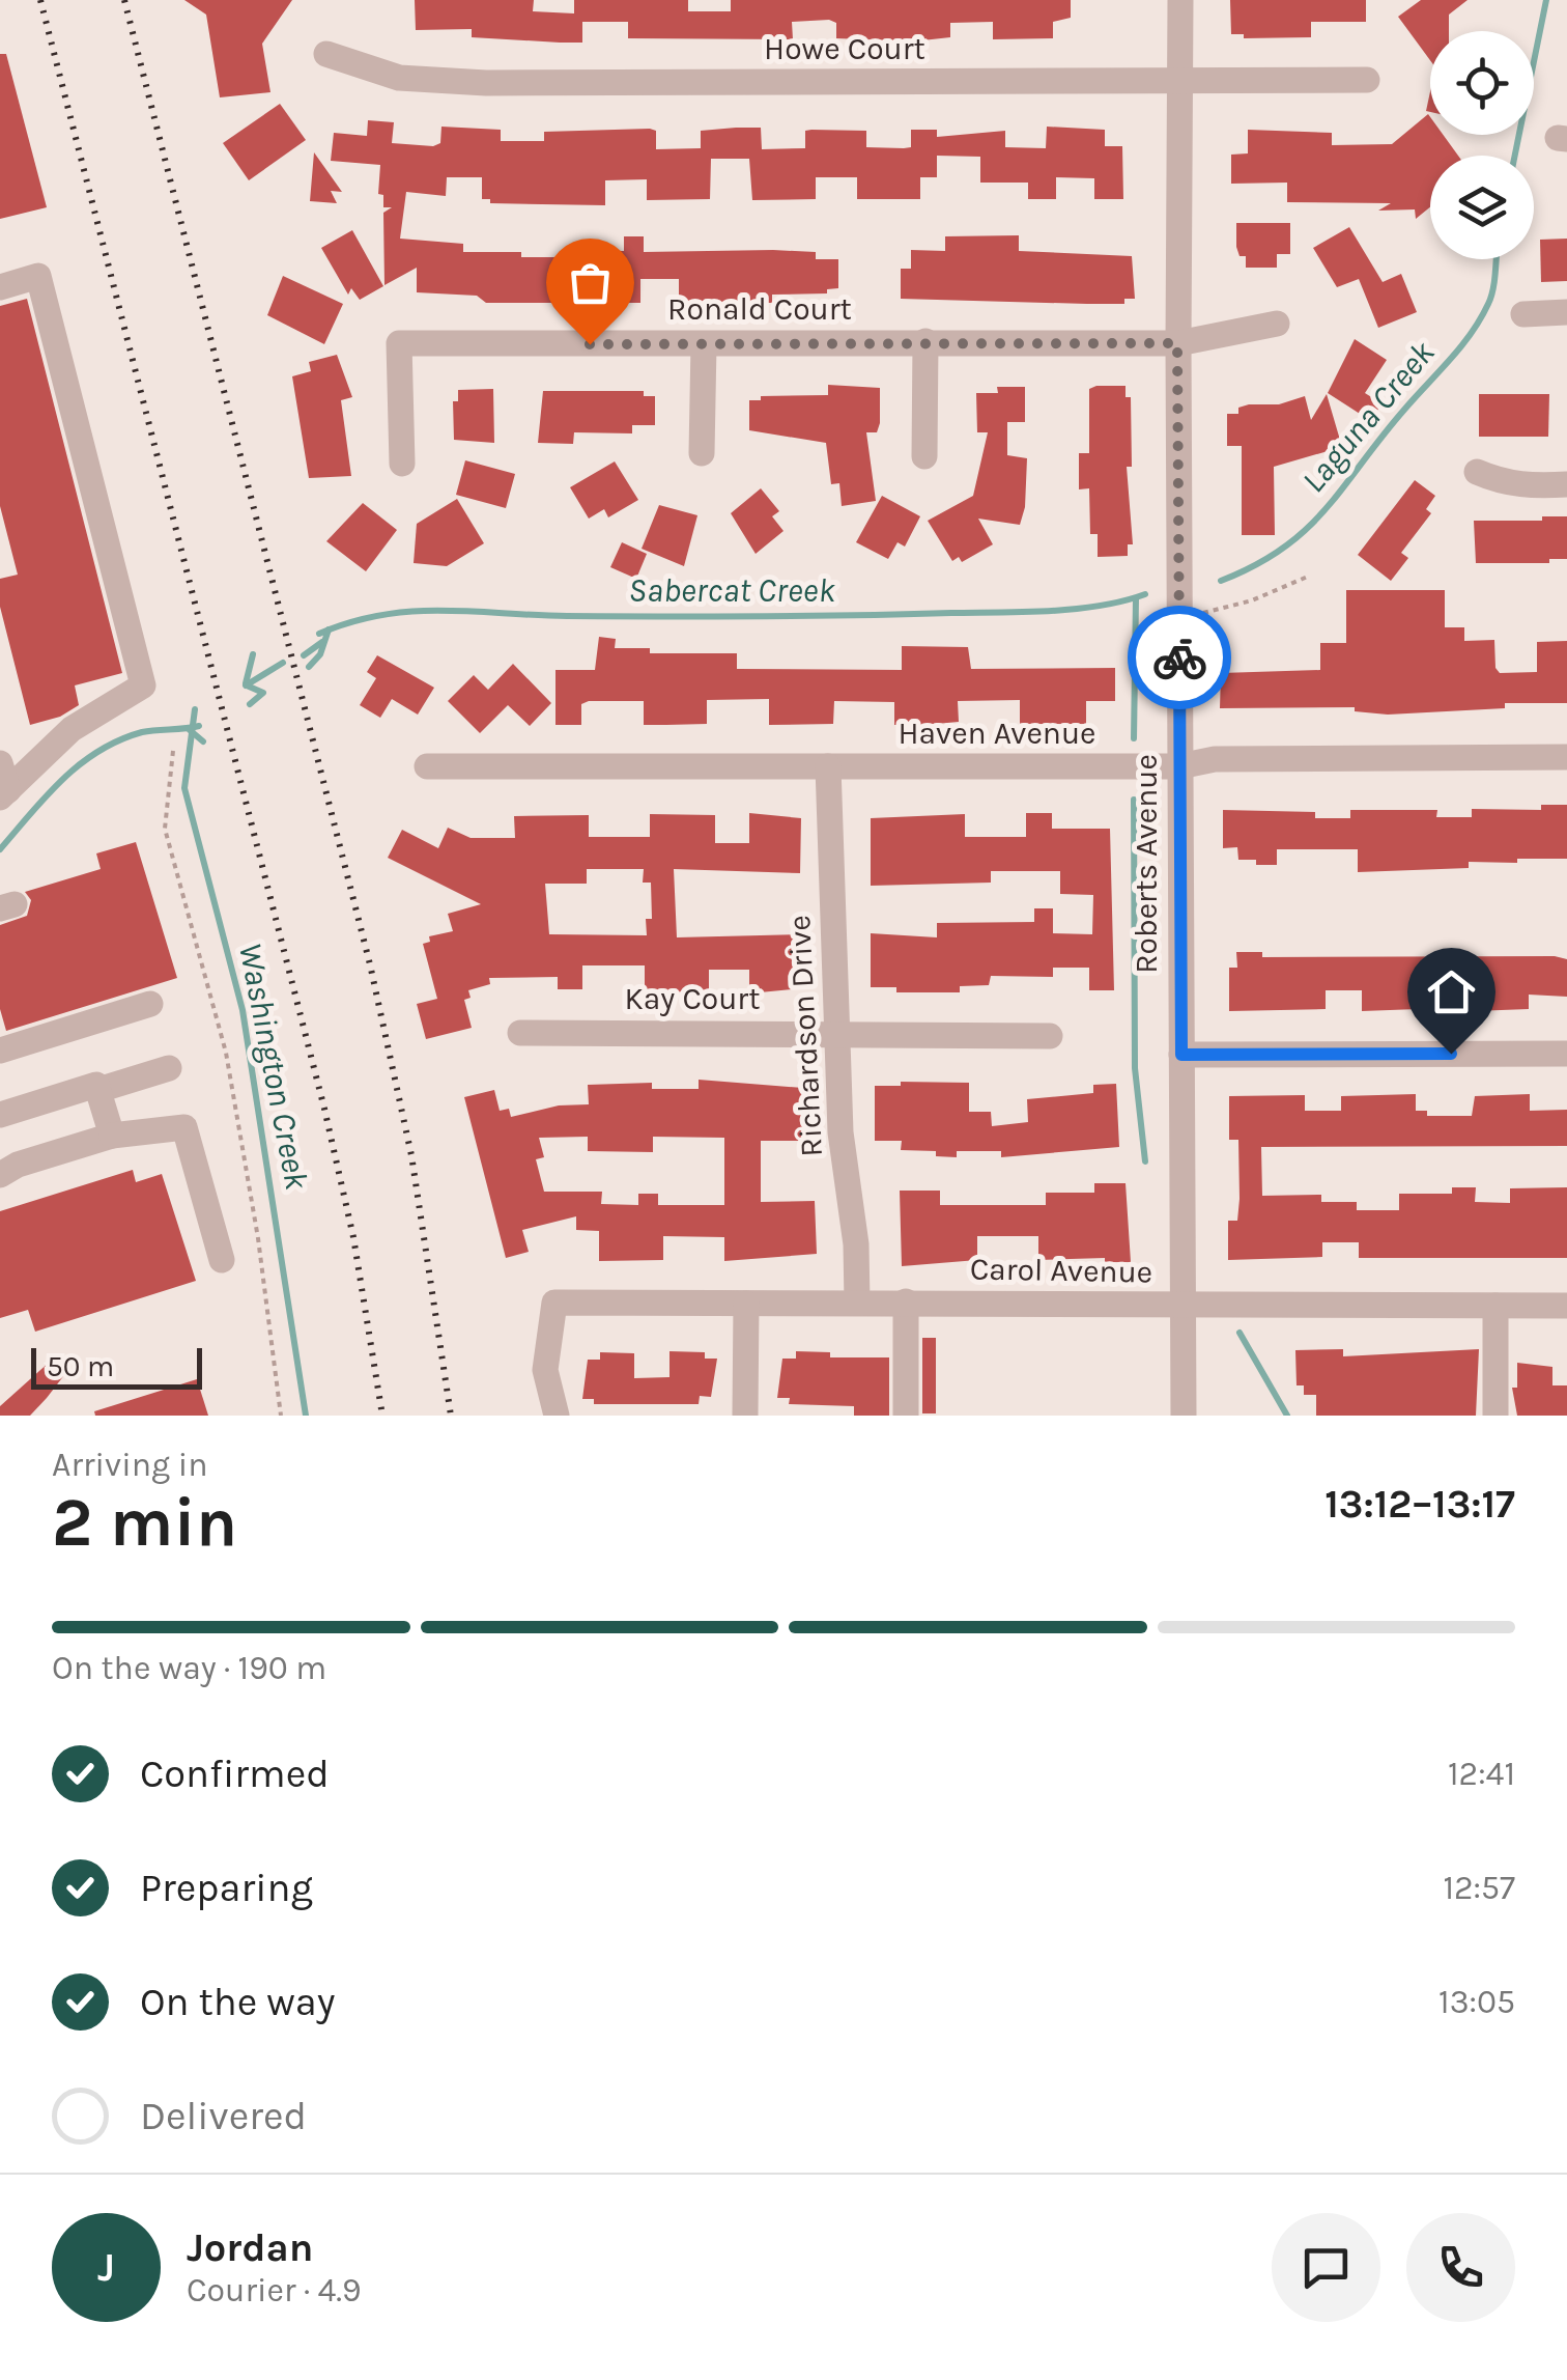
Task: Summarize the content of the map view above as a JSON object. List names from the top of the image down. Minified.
{"streets":{"street":["Howe Court","Ronald Court","Haven Avenue","Roberts Avenue","Kay Court","Richardson Drive","Carol Avenue"]},"crossings":[["Howe Court","Roberts Avenue"],["Ronald Court","Roberts Avenue"],["Haven Avenue","Roberts Avenue"],["Haven Avenue","Richardson Drive"],["Roberts Avenue","Carol Avenue"],["Kay Court","Richardson Drive"],["Richardson Drive","Carol Avenue"]],"water":["Laguna Creek","Sabercat Creek","Washington Creek"],"scale_bar":"50 m","page":{"scale":"50 m","heading":["2 min","Arriving in","13:12–13:17"],"panel":["Jordan","Courier · 4.9"],"bar":"On the way · 190 m","list":[["Confirmed","12:41"],["Preparing","12:57"],["On the way","13:05"],"Delivered"],"round":"J"}}
